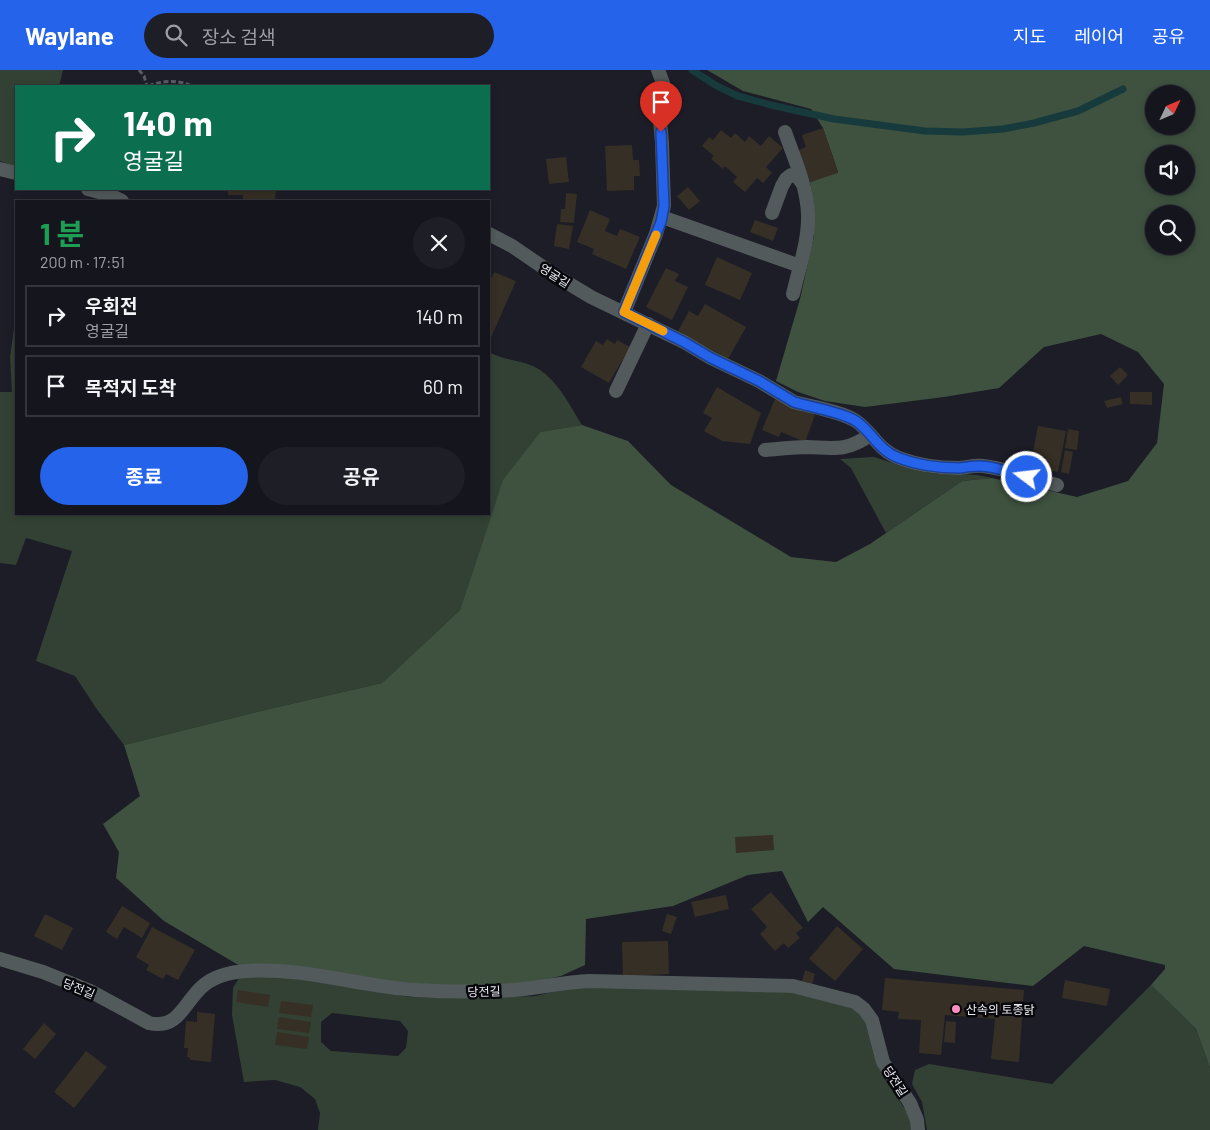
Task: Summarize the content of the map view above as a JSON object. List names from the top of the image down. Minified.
{"streets":{"lane":["영굴길","당전길"]},"places":["산속의 토종닭"],"north":"top right","page":{"header":"Waylane","search":"장소 검색","nav":["지도","레이어","공유"],"turn":["140 m","영굴길"],"heading":["1 분","200 m · 17:51"],"list":[{"name":"우회전","note":"영굴길","value":"140 m"},{"name":"목적지 도착","value":"60 m"}],"buttons":["종료","공유"]}}
